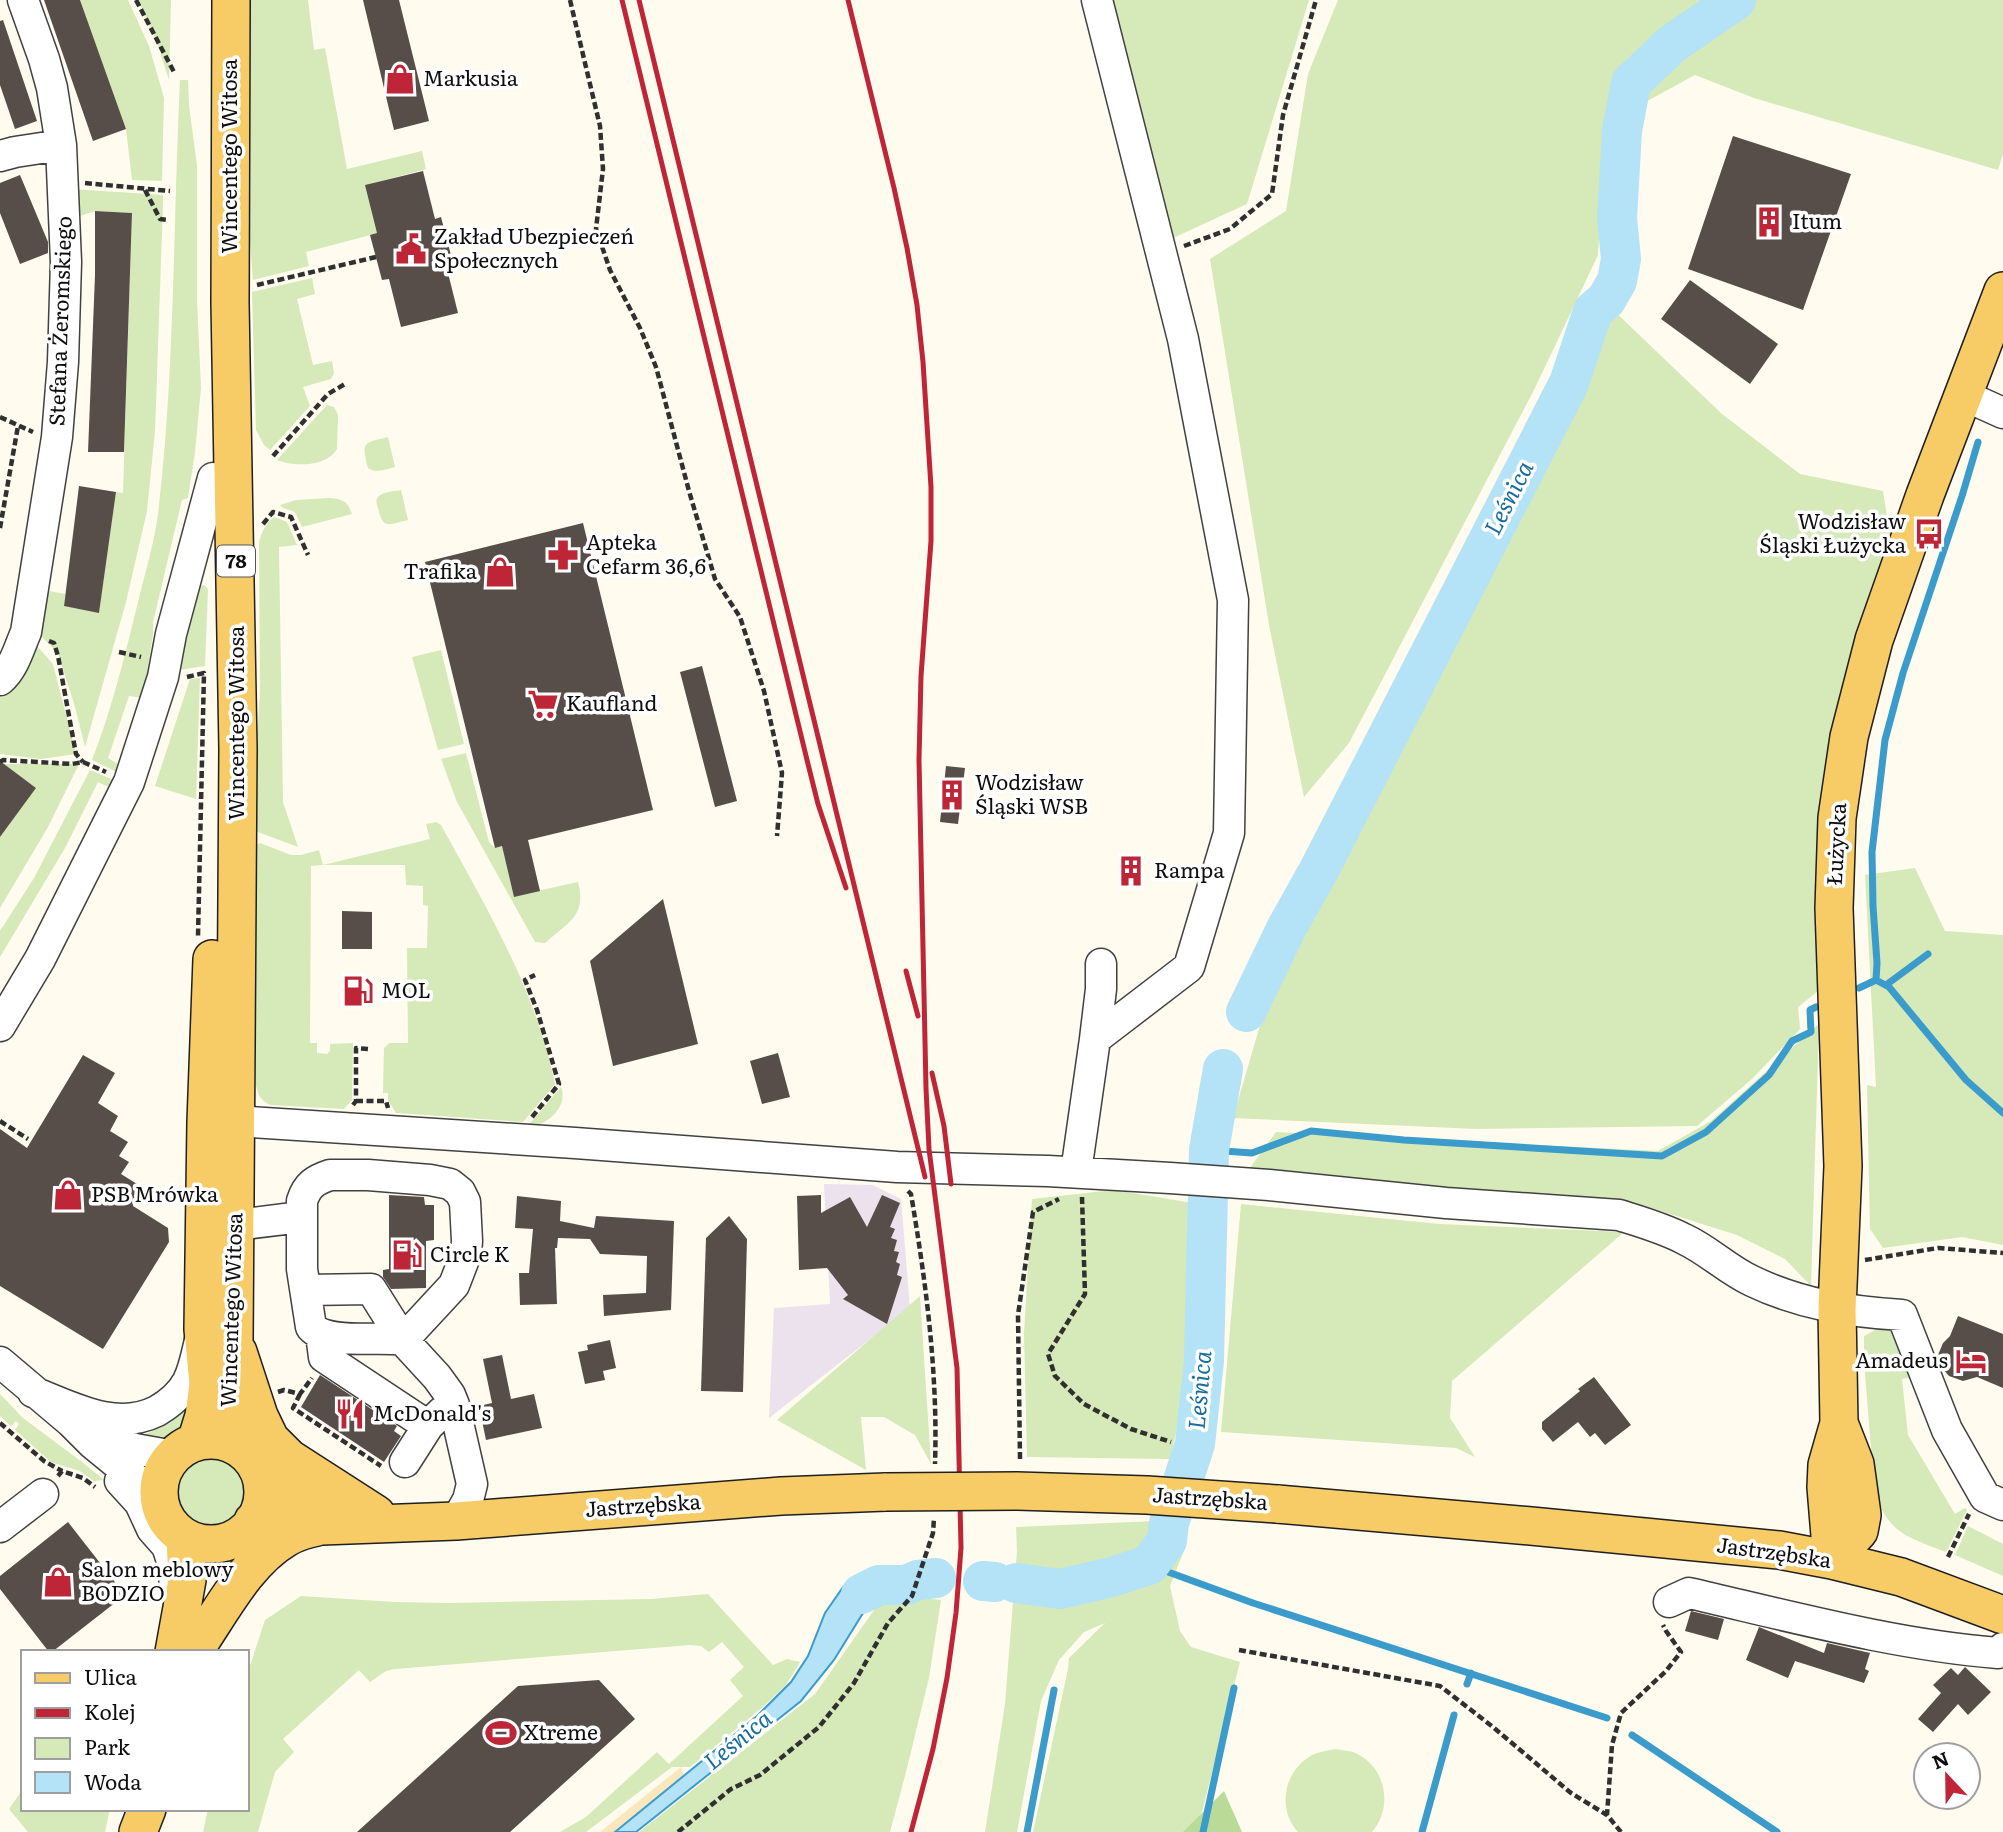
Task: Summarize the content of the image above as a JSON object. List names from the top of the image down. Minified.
{"streets":{"main road":["Wincentego Witosa","78","Łużycka","Jastrzębska"],"street":["Stefana Żeromskiego"]},"crossings":[["Wincentego Witosa","78"],["Wincentego Witosa","Jastrzębska"],["78","Jastrzębska"],["Łużycka","Jastrzębska"]],"water":["Leśnica"],"places":{"shop":["Markusia","Trafika","PSB Mrówka","Salon meblowy BODZIO"],"building":["Itum","Wodzisław Śląski WSB","Rampa"],"public building":["Zakład Ubezpieczeń Społecznych"],"bus stop":["Wodzisław Śląski Łużycka"],"pharmacy":["Apteka Cefarm 36,6"],"supermarket":["Kaufland"],"fuel station":["MOL","Circle K"],"hotel":["Amadeus"],"restaurant":["McDonald's"],"sports":["Xtreme"]},"legend":["Ulica","Kolej","Park","Woda"],"north":"top"}
